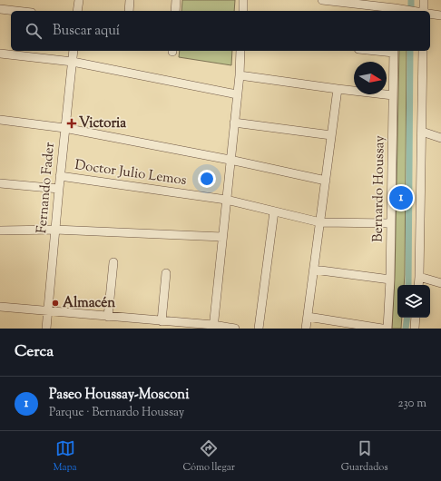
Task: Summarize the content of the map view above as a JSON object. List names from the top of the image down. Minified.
{"streets":{"street":["Doctor Julio Lemos","Fernando Fader","Bernardo Houssay"]},"crossings":[["Doctor Julio Lemos","Fernando Fader"],["Doctor Julio Lemos","Bernardo Houssay"]],"places":{"health":["Victoria"],"other":["Almacén"]},"north":"right","page":{"search":"Buscar aquí","pins":"1","heading":"Cerca","list":[{"mark":"1","name":"Paseo Houssay-Mosconi","note":"Parque · Bernardo Houssay","value":"230 m"}],"nav":["Mapa","Cómo llegar","Guardados"]}}
